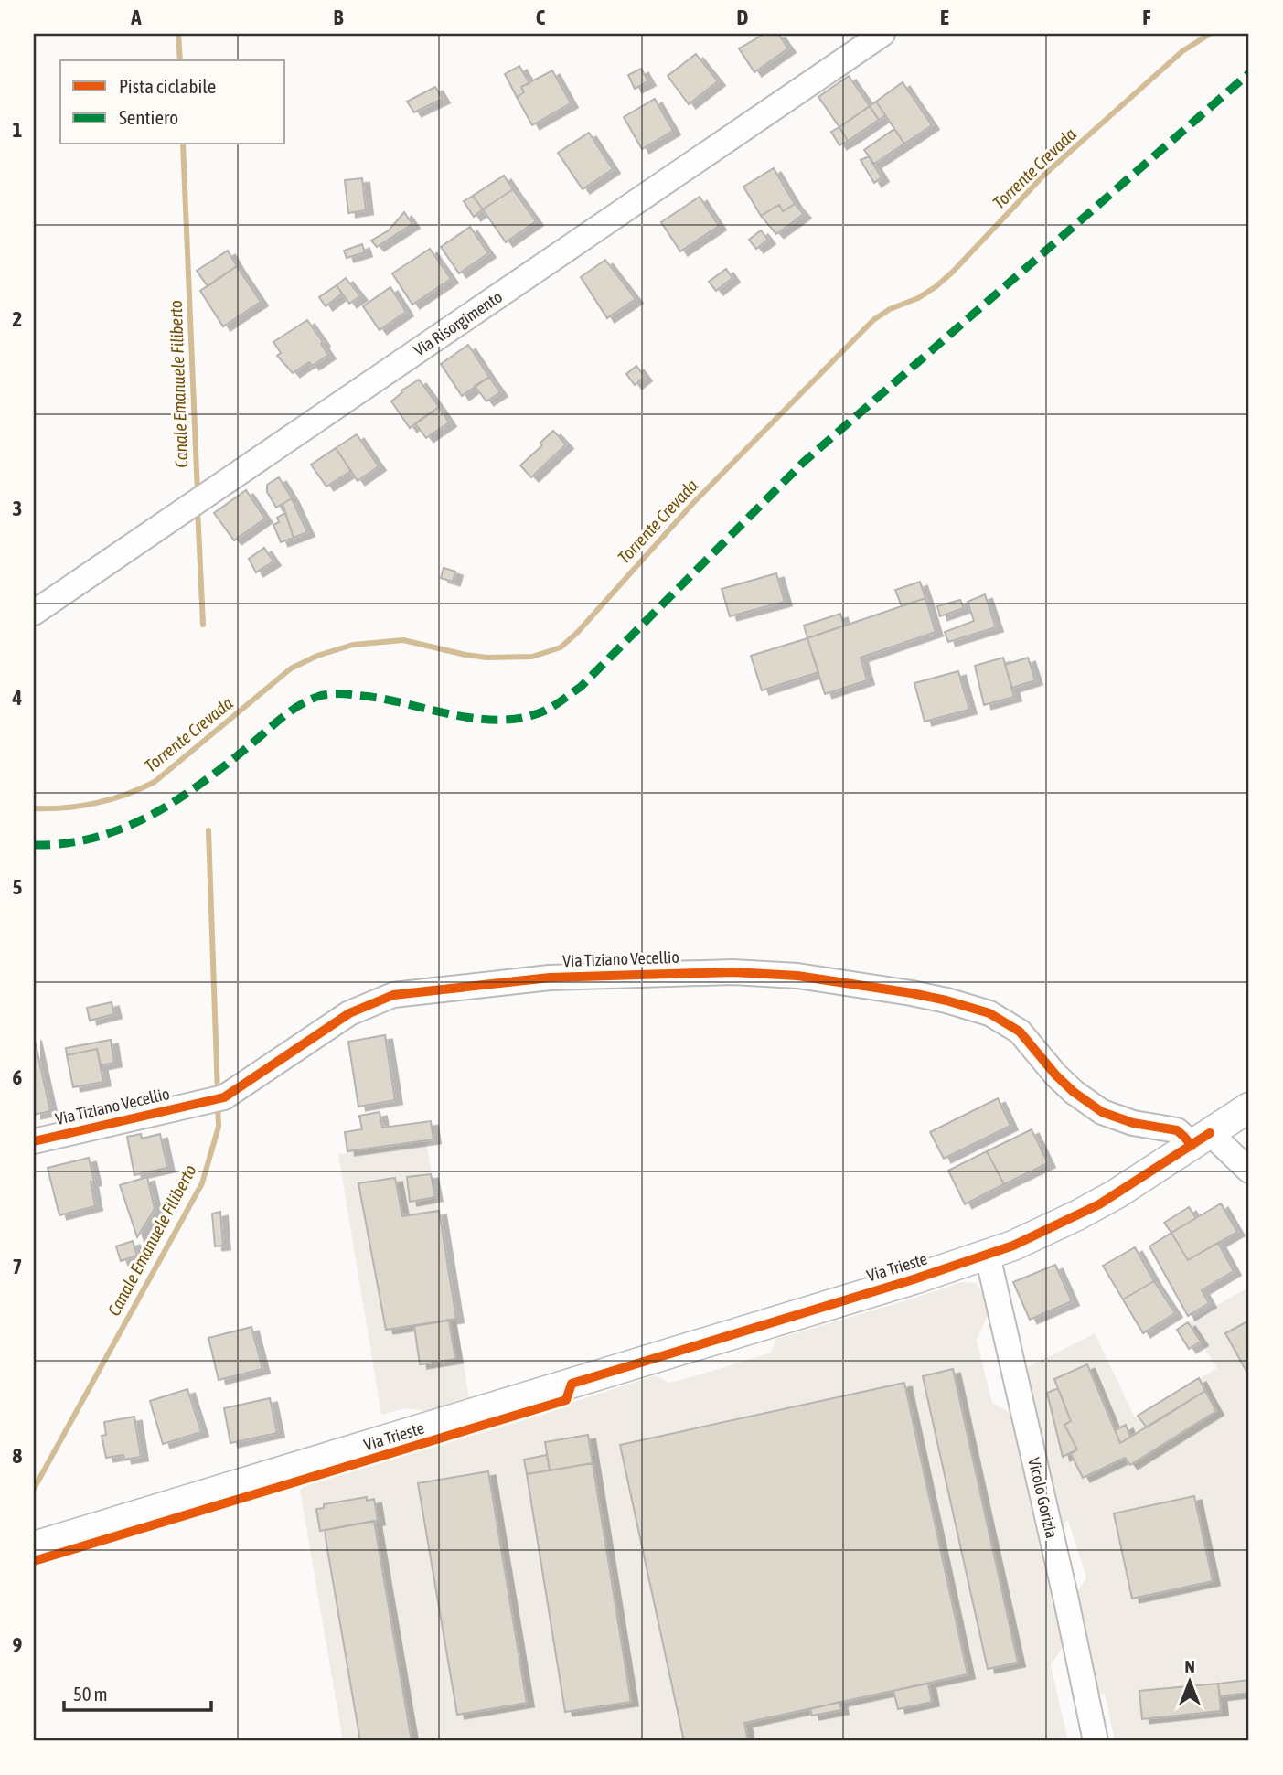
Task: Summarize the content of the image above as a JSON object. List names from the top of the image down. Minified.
{"streets":{"street":["Via Risorgimento","Via Tiziano Vecellio","Via Trieste","Vicolo Gorizia"]},"crossings":[["Via Tiziano Vecellio","Via Trieste"],["Via Trieste","Vicolo Gorizia"]],"water":["Torrente Crevada","Canale Emanuele Filiberto"],"legend":["Pista ciclabile","Sentiero"],"scale_bar":"50 m","north":"top","grid":{"columns":["A","B","C","D","E","F"],"rows":["1","2","3","4","5","6","7","8","9"]}}
